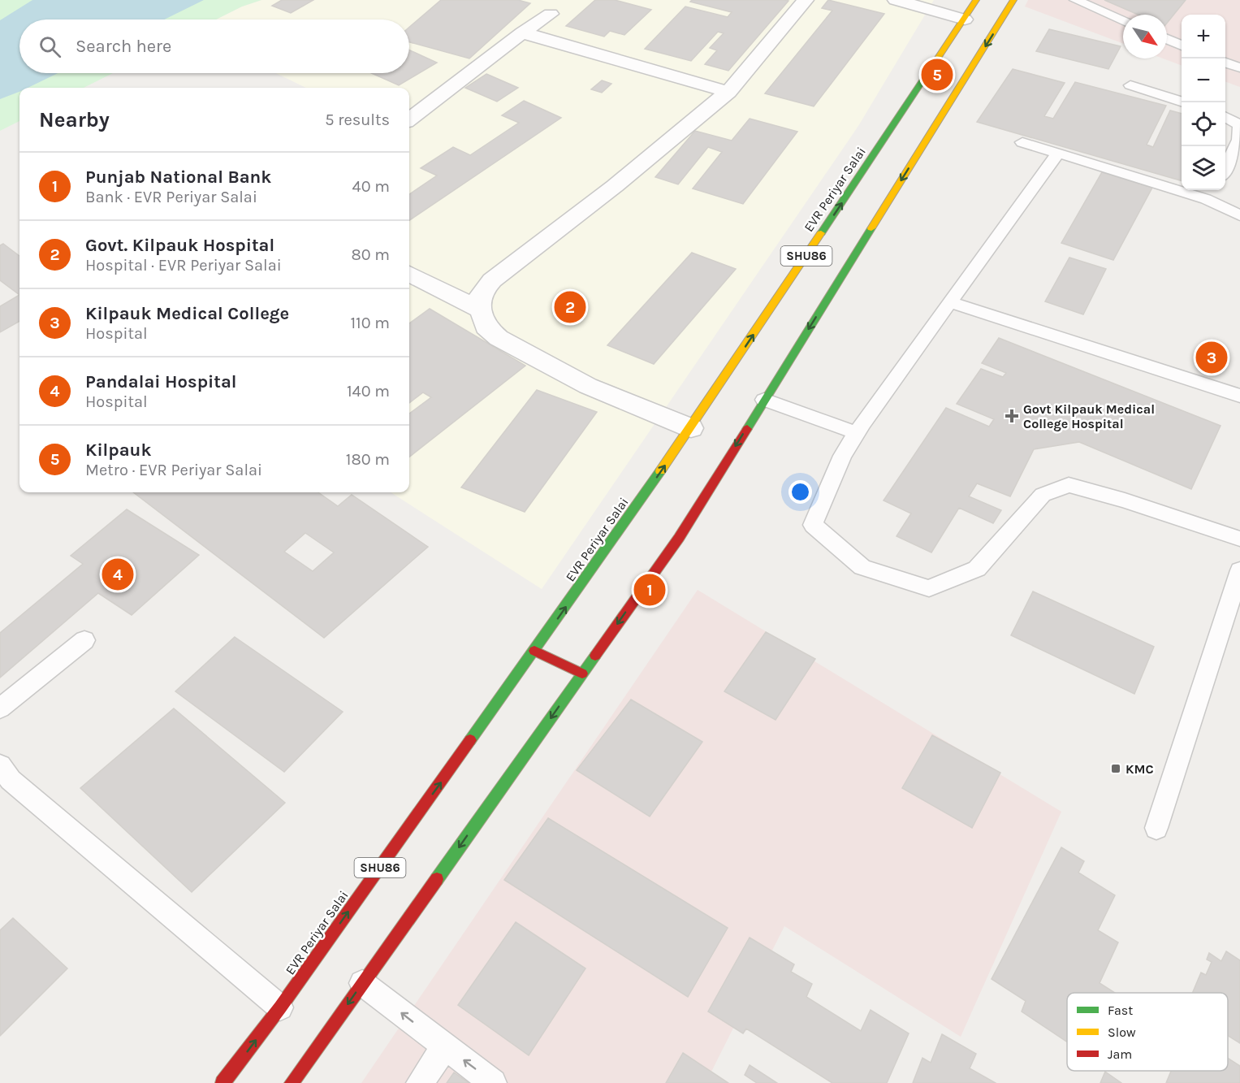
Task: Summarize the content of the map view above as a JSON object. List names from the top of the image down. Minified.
{"streets":{"main road":["EVR Periyar Salai","SHU86"]},"places":{"health":["Govt Kilpauk Medical College Hospital"],"transit":["KMC"]},"legend":["Fast","Slow","Jam"],"north":"bottom right","page":{"map_buttons":["+","−"],"search":"Search here","pins":["5","2","3","4","1"],"heading":["Nearby","5 results"],"list":[{"mark":"1","name":"Punjab National Bank","note":"Bank · EVR Periyar Salai","value":"40 m"},{"mark":"2","name":"Govt. Kilpauk Hospital","note":"Hospital · EVR Periyar Salai","value":"80 m"},{"mark":"3","name":"Kilpauk Medical College","note":"Hospital","value":"110 m"},{"mark":"4","name":"Pandalai Hospital","note":"Hospital","value":"140 m"},{"mark":"5","name":"Kilpauk","note":"Metro · EVR Periyar Salai","value":"180 m"}]}}
